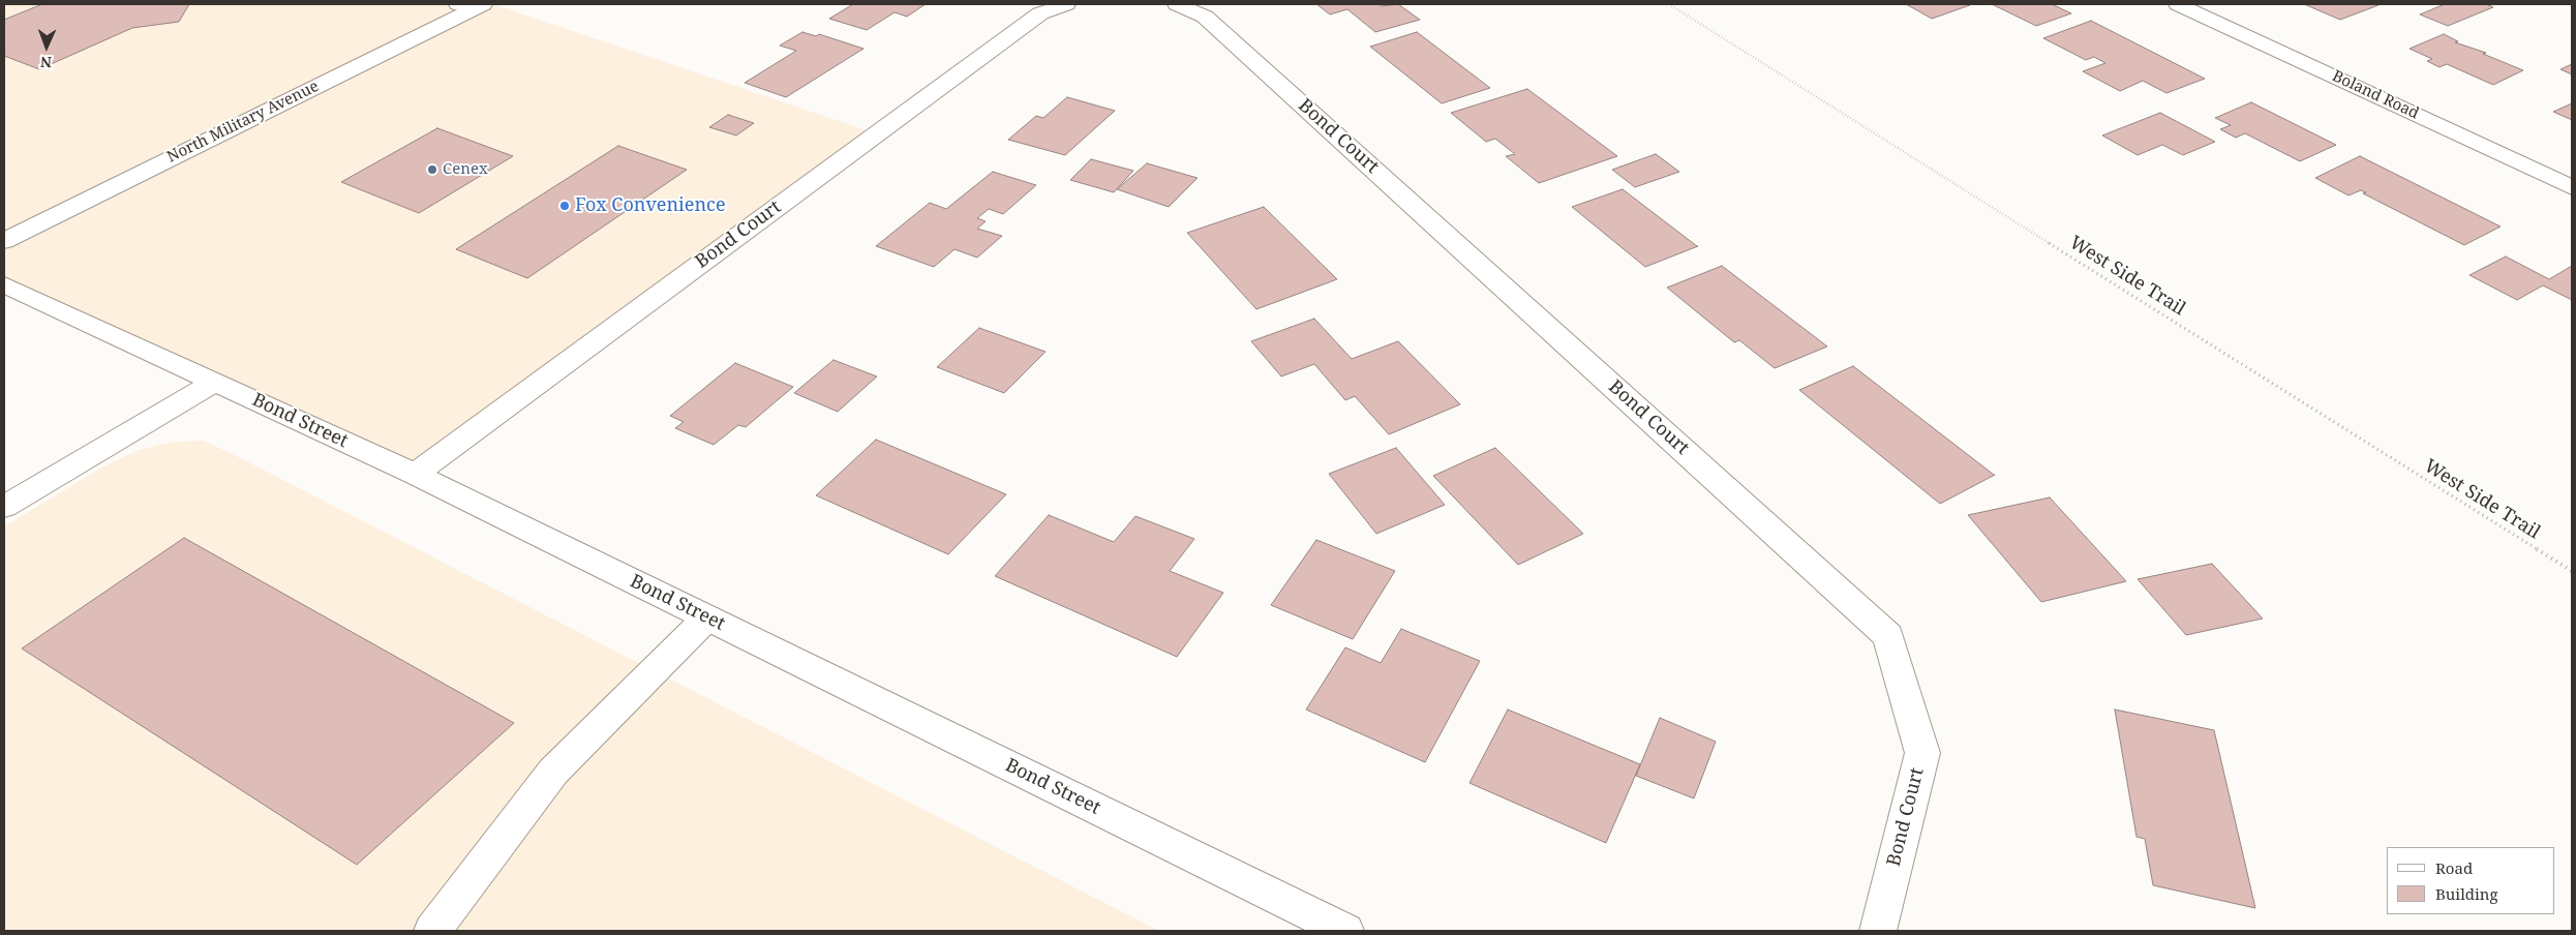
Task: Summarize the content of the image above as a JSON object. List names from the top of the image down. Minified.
{"streets":{"street":["Boland Road","North Military Avenue","Bond Court","Bond Street"],"path":["West Side Trail"]},"crossings":[["Bond Court","Bond Street"]],"places":["Cenex","Fox Convenience"],"legend":["Road","Building"],"north":"bottom"}
